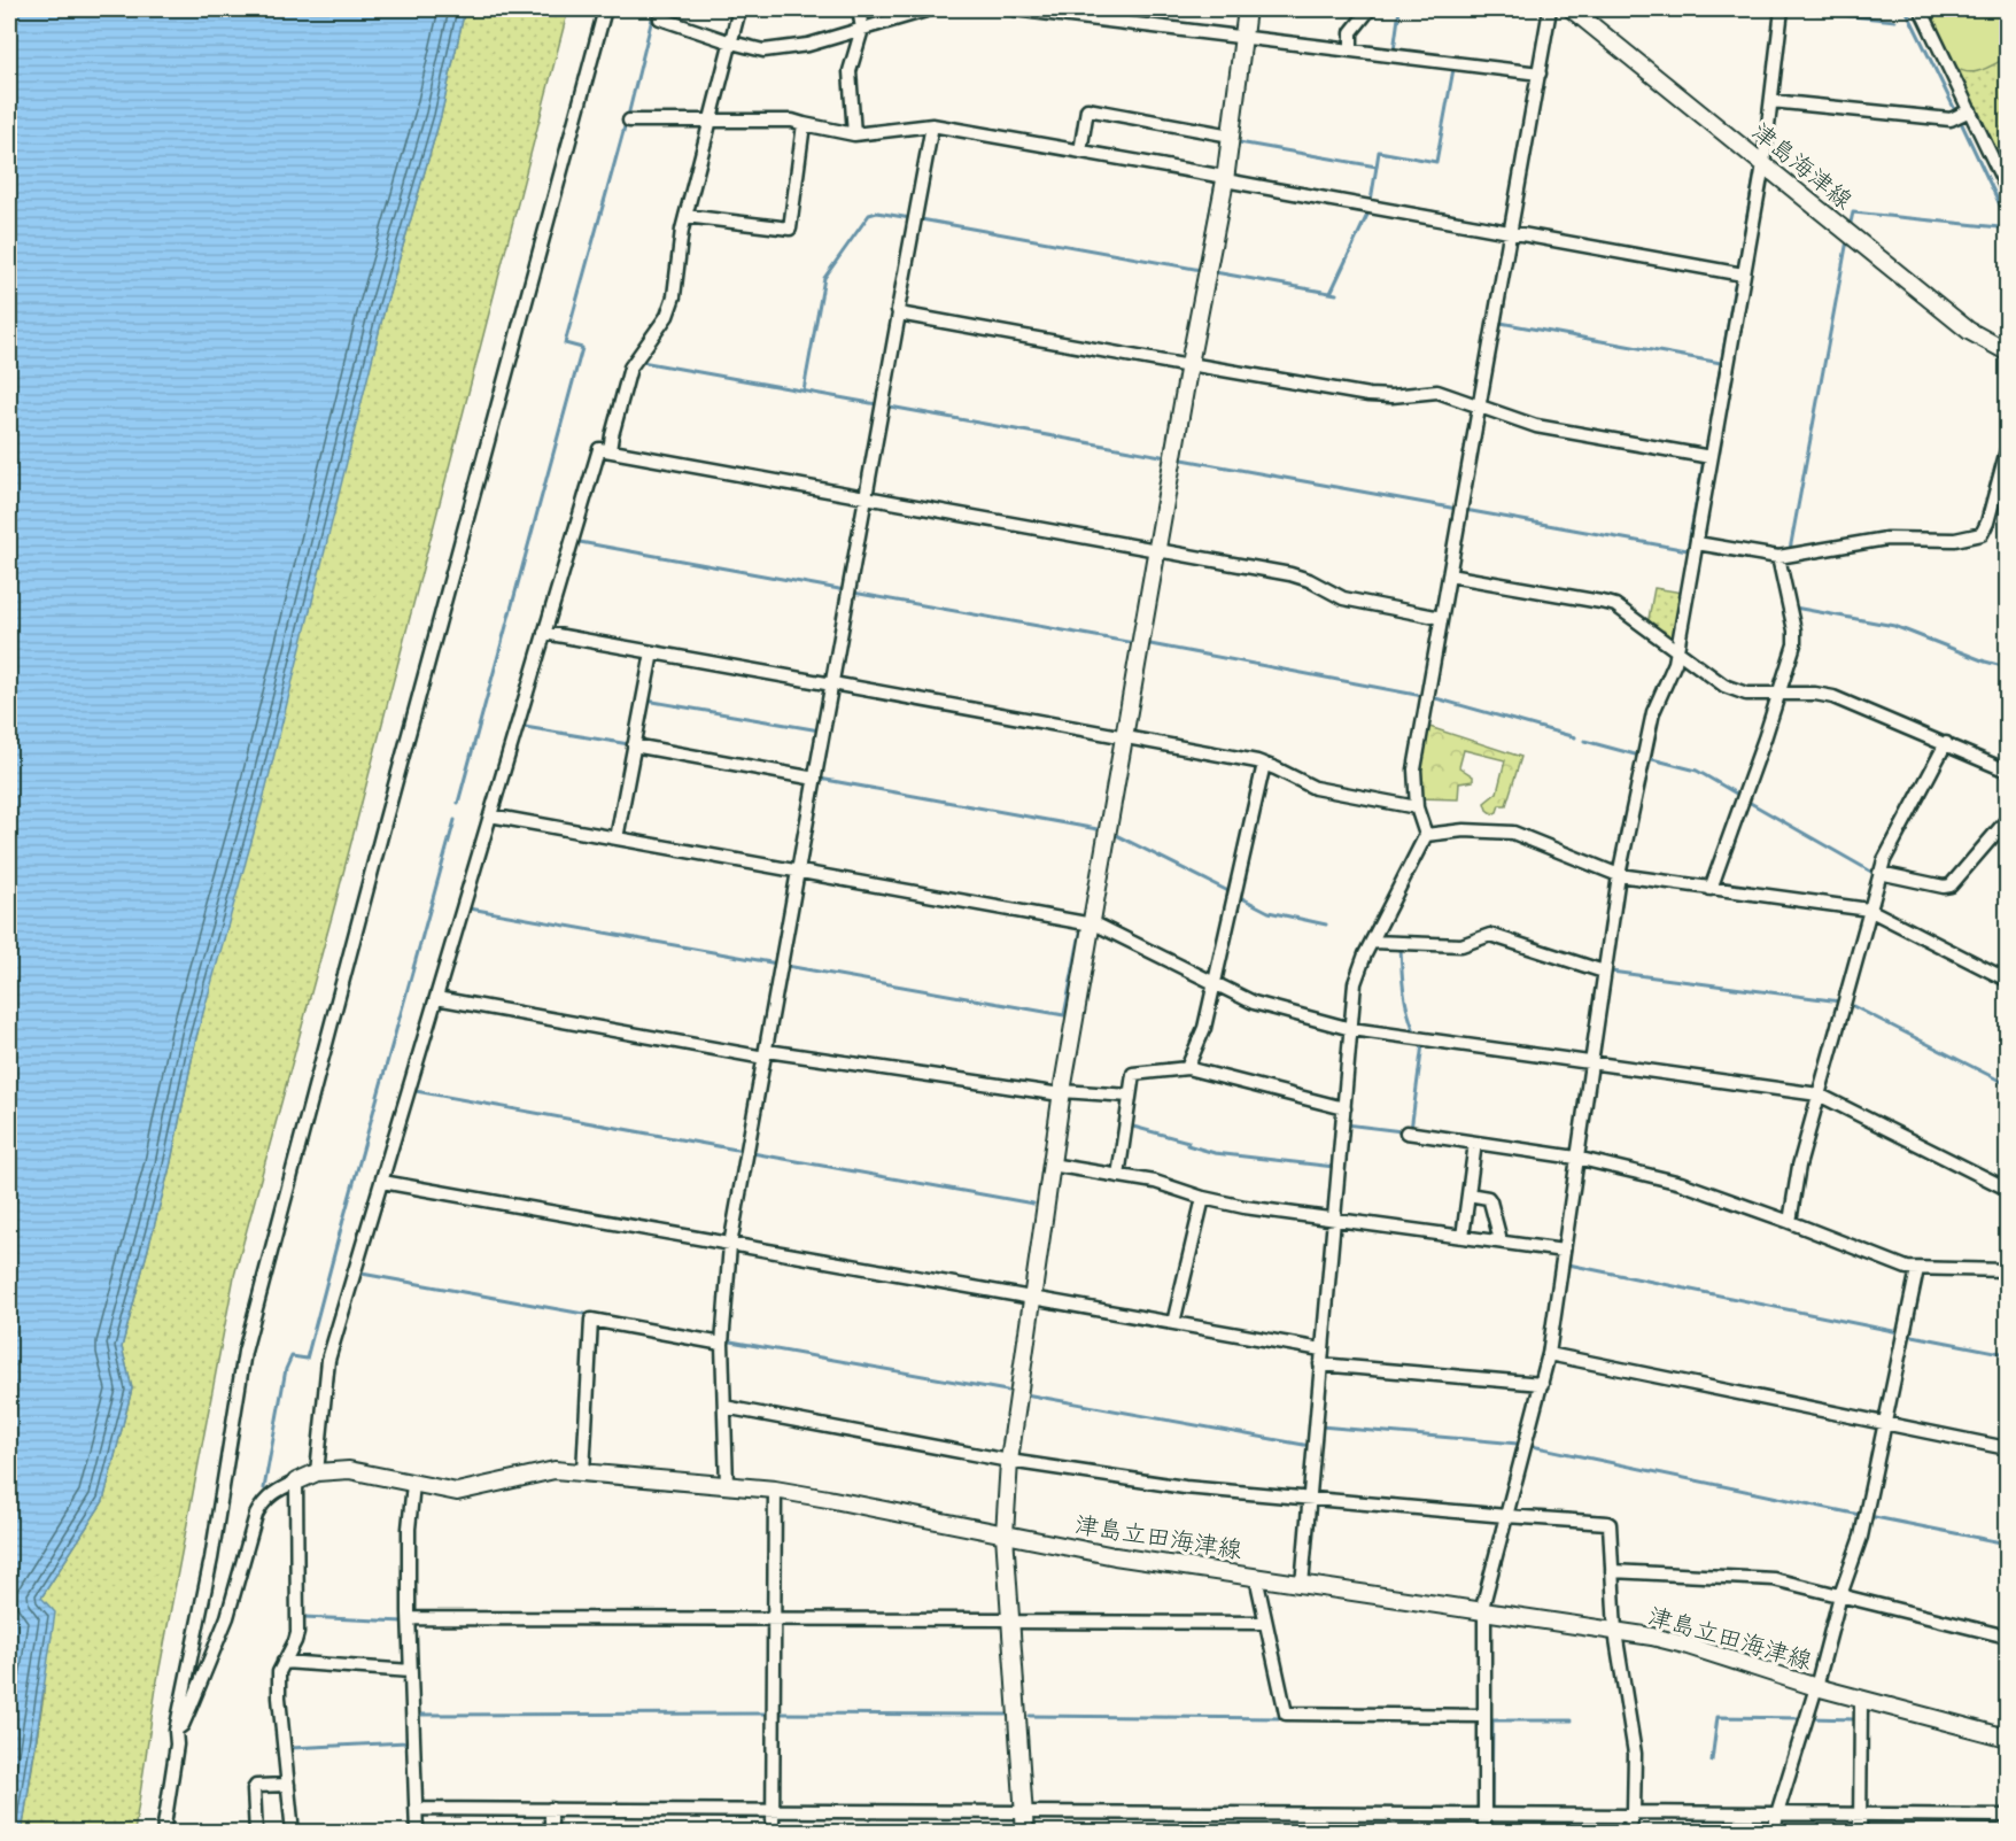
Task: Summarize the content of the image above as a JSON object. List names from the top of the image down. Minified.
{"streets":{"main road":["津島海津線","津島立田海津線"]}}
